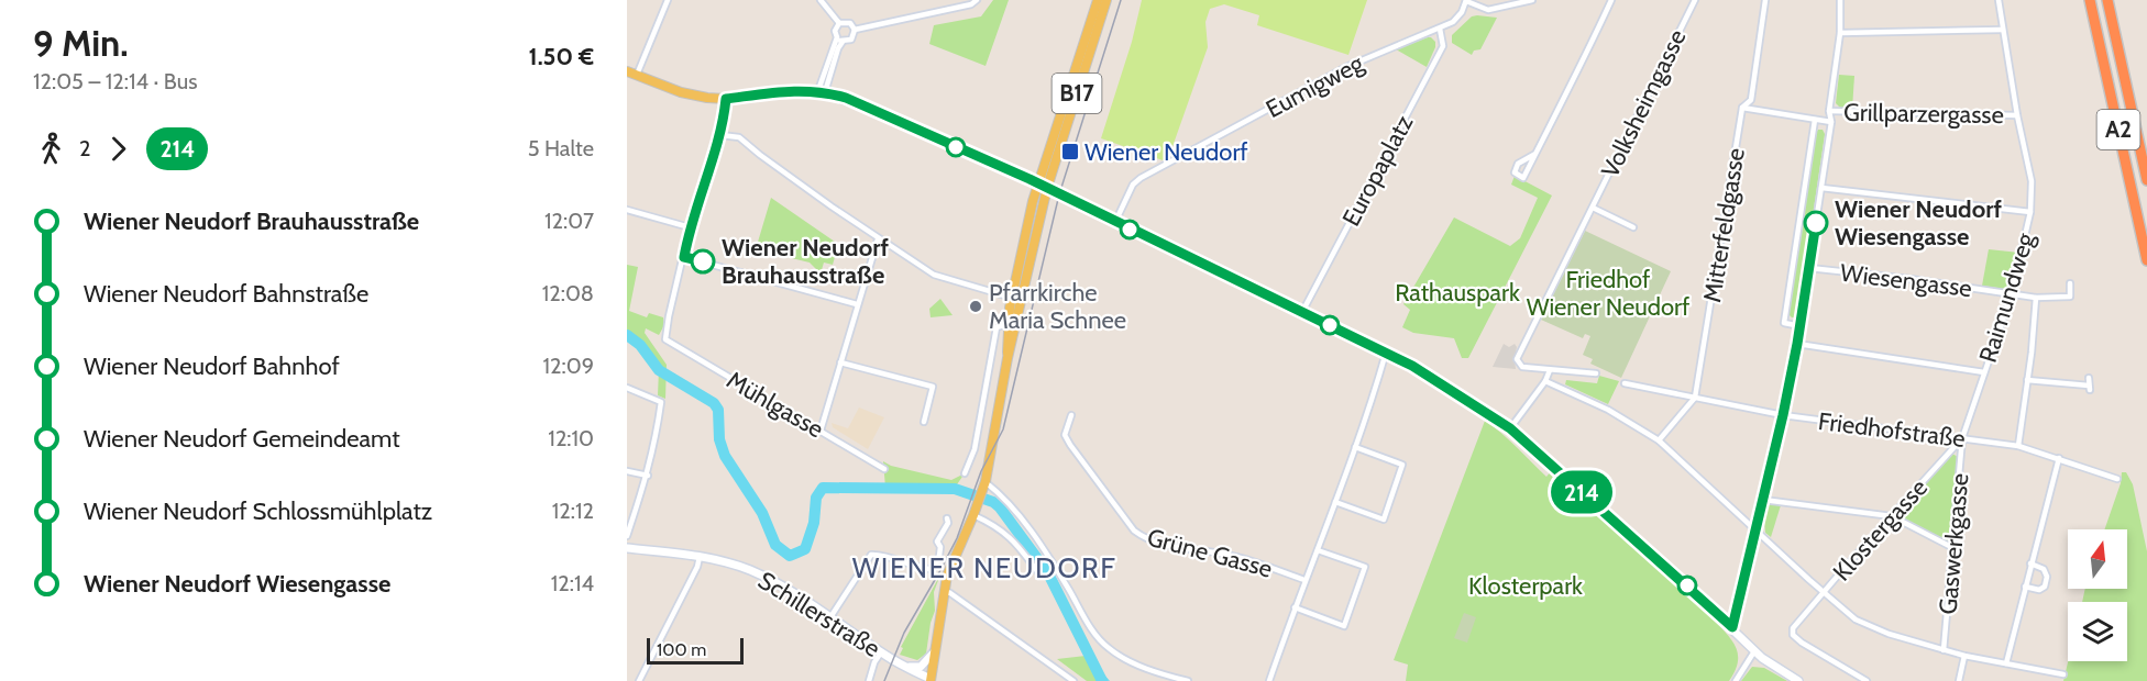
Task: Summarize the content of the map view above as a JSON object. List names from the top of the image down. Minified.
{"streets":{"highway":["A2"],"main road":["B17"],"street":["Eumigweg","Volksheimgasse","Grillparzergasse","Europaplatz","Mitterfeldgasse","Wiesengasse","Raimundweg","Mühlgasse","Friedhofstraße","Klostergasse","Gaswerkgasse","Grüne Gasse","Schillerstraße"]},"crossings":[["Eumigweg","Europaplatz"],["B17","Schillerstraße"],["Grillparzergasse","Mitterfeldgasse"],["Grillparzergasse","Raimundweg"],["Mitterfeldgasse","Friedhofstraße"],["Wiesengasse","Raimundweg"],["Raimundweg","Friedhofstraße"],["Raimundweg","Klostergasse"],["Raimundweg","Gaswerkgasse"],["Friedhofstraße","Klostergasse"],["Friedhofstraße","Gaswerkgasse"],["Klostergasse","Gaswerkgasse"]],"districts":["WIENER NEUDORF"],"parks":["Friedhof Wiener Neudorf","Rathauspark","Klosterpark"],"places":{"transit":["Wiener Neudorf"],"other":["Wiener Neudorf Wiesengasse","Wiener Neudorf Brauhausstraße","Pfarrkirche Maria Schnee"]},"lines":["bus line 214"],"scale_bar":"100 m","north":"top","page":{"heading":["9 Min.","12:05 – 12:14 · Bus","1.50 €"],"on_map":"214","legs":["2","214","5 Halte"],"list":[{"name":"Wiener Neudorf Brauhausstraße","value":"12:07"},{"name":"Wiener Neudorf Bahnstraße","value":"12:08"},{"name":"Wiener Neudorf Bahnhof","value":"12:09"},{"name":"Wiener Neudorf Gemeindeamt","value":"12:10"},{"name":"Wiener Neudorf Schlossmühlplatz","value":"12:12"},{"name":"Wiener Neudorf Wiesengasse","value":"12:14"}],"scale":"100 m"}}
